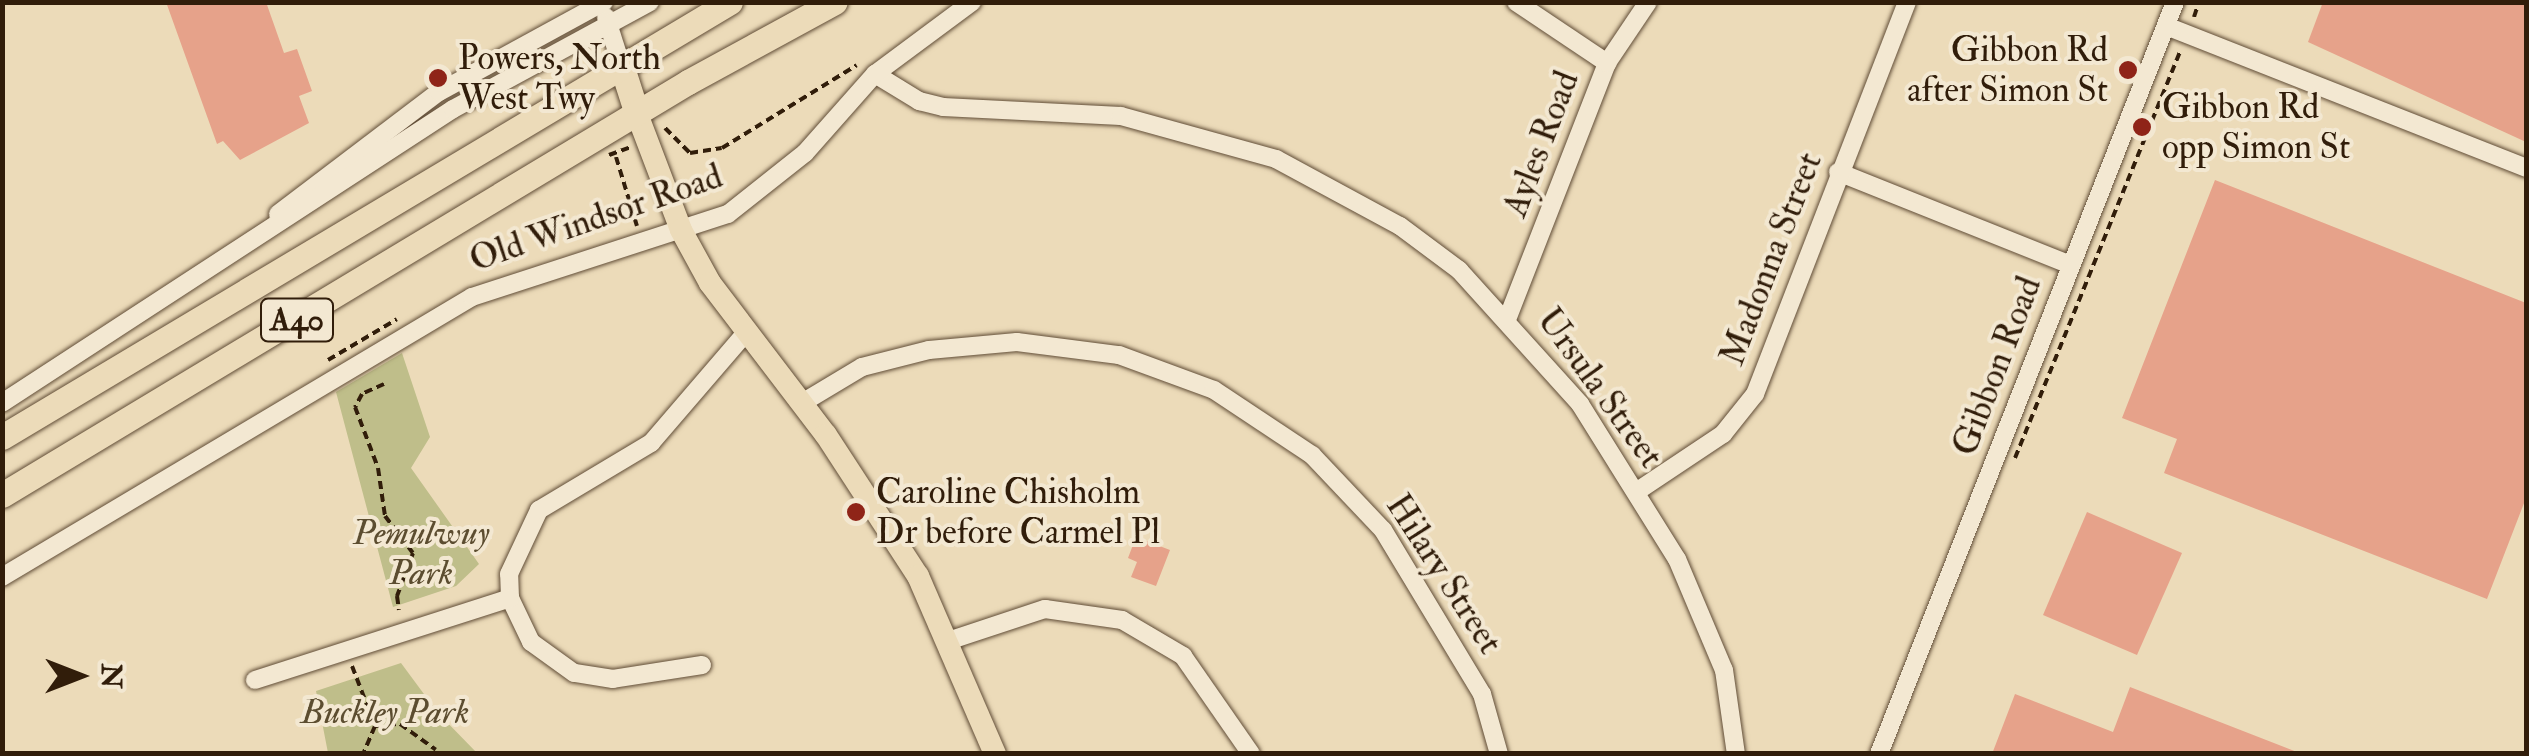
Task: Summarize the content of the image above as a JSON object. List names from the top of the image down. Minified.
{"streets":{"highway":["Old Windsor Road","A40"],"street":["Ayles Road","Madonna Street","Gibbon Road","Ursula Street","Hilary Street"]},"crossings":[["Ayles Road","Ursula Street"],["Old Windsor Road","Ursula Street"],["Madonna Street","Ursula Street"]],"parks":["Pemulwuy Park","Buckley Park"],"places":["Gibbon Rd after Simon St","Powers, North West Twy","Gibbon Rd opp Simon St","Caroline Chisholm Dr before Carmel Pl"],"north":"right"}
